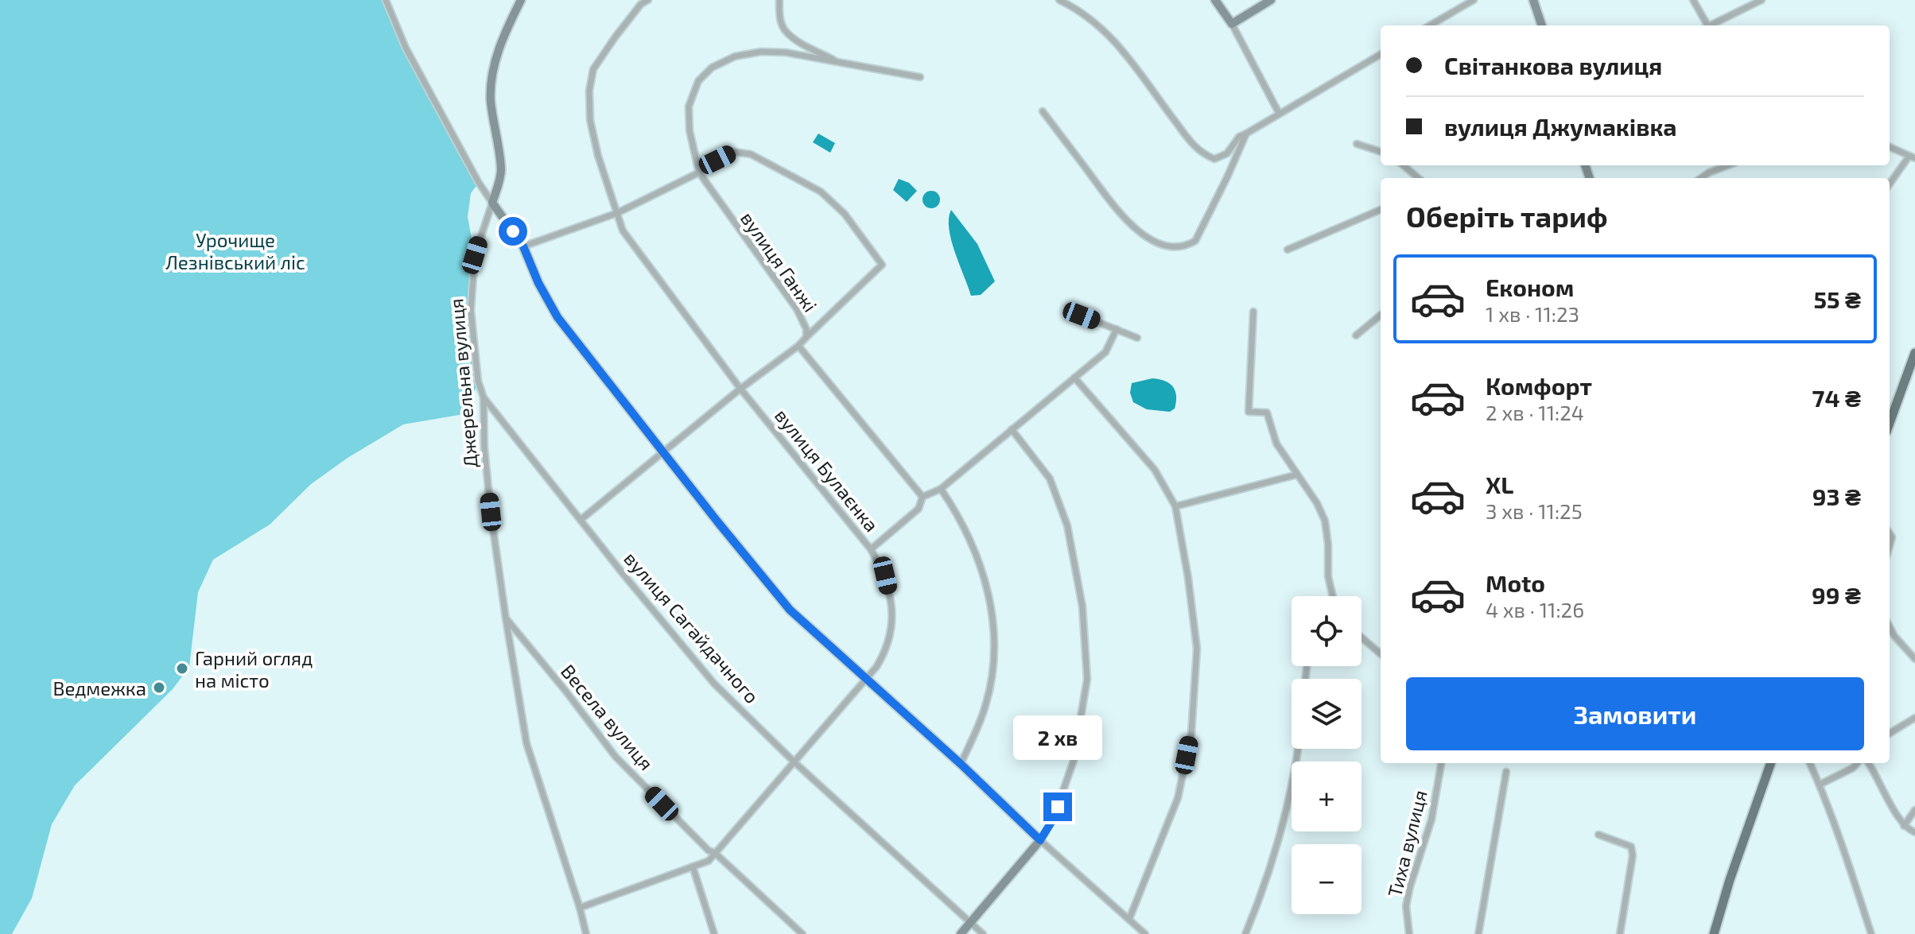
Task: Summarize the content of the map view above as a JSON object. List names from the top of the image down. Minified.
{"streets":{"street":["вулиця Ганжі","Джерельна вулиця","вулиця Булаєнка","вулиця Сагайдачного","Весела вулиця","Тиха вулиця"]},"crossings":[["вулиця Ганжі","вулиця Булаєнка"],["вулиця Ганжі","вулиця Сагайдачного"],["Джерельна вулиця","вулиця Булаєнка"],["Джерельна вулиця","вулиця Сагайдачного"],["Джерельна вулиця","Весела вулиця"],["вулиця Булаєнка","вулиця Сагайдачного"],["вулиця Булаєнка","Весела вулиця"]],"parks":["Урочище Лезнівський ліс"],"places":["Гарний огляд на місто","Ведмежка"],"page":{"banner":["Світанкова вулиця","вулиця Джумаківка"],"heading":"Оберіть тариф","list":[{"name":"Економ","note":"1 хв · 11:23","value":"55 ₴"},{"name":"Комфорт","note":"2 хв · 11:24","value":"74 ₴"},{"name":"XL","note":"3 хв · 11:25","value":"93 ₴"},{"name":"Moto","note":"4 хв · 11:26","value":"99 ₴"}],"map_buttons":["+","−"],"buttons":"Замовити","bubble":"2 хв"}}
